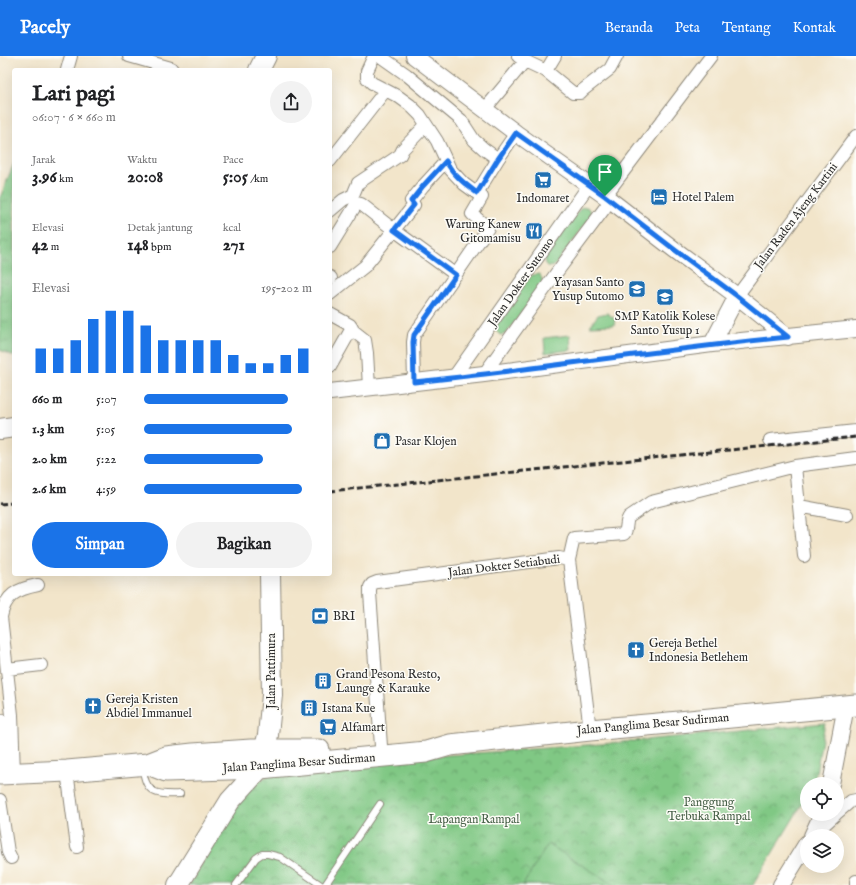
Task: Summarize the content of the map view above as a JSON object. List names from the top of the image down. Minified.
{"streets":{"highway":["Jalan Panglima Besar Sudirman"],"main road":["Jalan Pattimura"],"street":["Jalan Raden Ajeng Kartini","Jalan Dokter Sutomo","Jalan Dokter Setiabudi"]},"crossings":[["Jalan Dokter Setiabudi","Jalan Panglima Besar Sudirman"],["Jalan Pattimura","Jalan Panglima Besar Sudirman"]],"parks":["Panggung Terbuka Rampal","Lapangan Rampal"],"places":{"supermarket":["Indomaret","Alfamart"],"hotel":["Hotel Palem"],"restaurant":["Warung Kanew Gitomamisu"],"school or university":["Yayasan Santo Yusup Sutomo","SMP Katolik Kolese Santo Yusup 1"],"shop":["Pasar Klojen"],"bank":["BRI"],"church":["Gereja Bethel Indonesia Betlehem","Gereja Kristen Abdiel Immanuel"],"building":["Grand Pesona Resto, Launge & Karauke","Istana Kue"]},"page":{"header":"Pacely","nav":["Beranda","Peta","Tentang","Kontak"],"heading":["Lari pagi","06:07 · 6 × 660 m"],"stats":[["Jarak","3.96 km"],["Waktu","20:08"],["Pace","5:05 /km"],["Elevasi","42 m"],["Detak jantung","148 bpm"],["kcal","271"]],"chart":["Elevasi","195–202 m"],"list":[{"name":"660 m","note":"5:07"},{"name":"1.3 km","note":"5:05"},{"name":"2.0 km","note":"5:22"},{"name":"2.6 km","note":"4:59"}],"buttons":["Simpan","Bagikan"]}}
